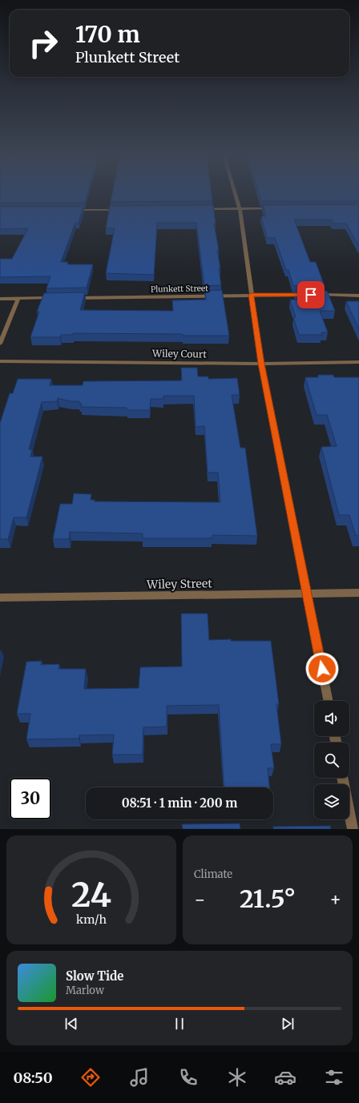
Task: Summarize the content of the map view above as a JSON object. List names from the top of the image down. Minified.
{"streets":{"street":["Plunkett Street","Wiley Court","Wiley Street"]},"page":{"turn":["170 m","Plunkett Street"],"limit":"30","trip":"08:51 · 1 min · 200 m","tile":"Climate","heat":["−","21.5°","+"],"song":["Slow Tide","Marlow"],"tabs":"08:50","gauge":["24","km/h"]}}
